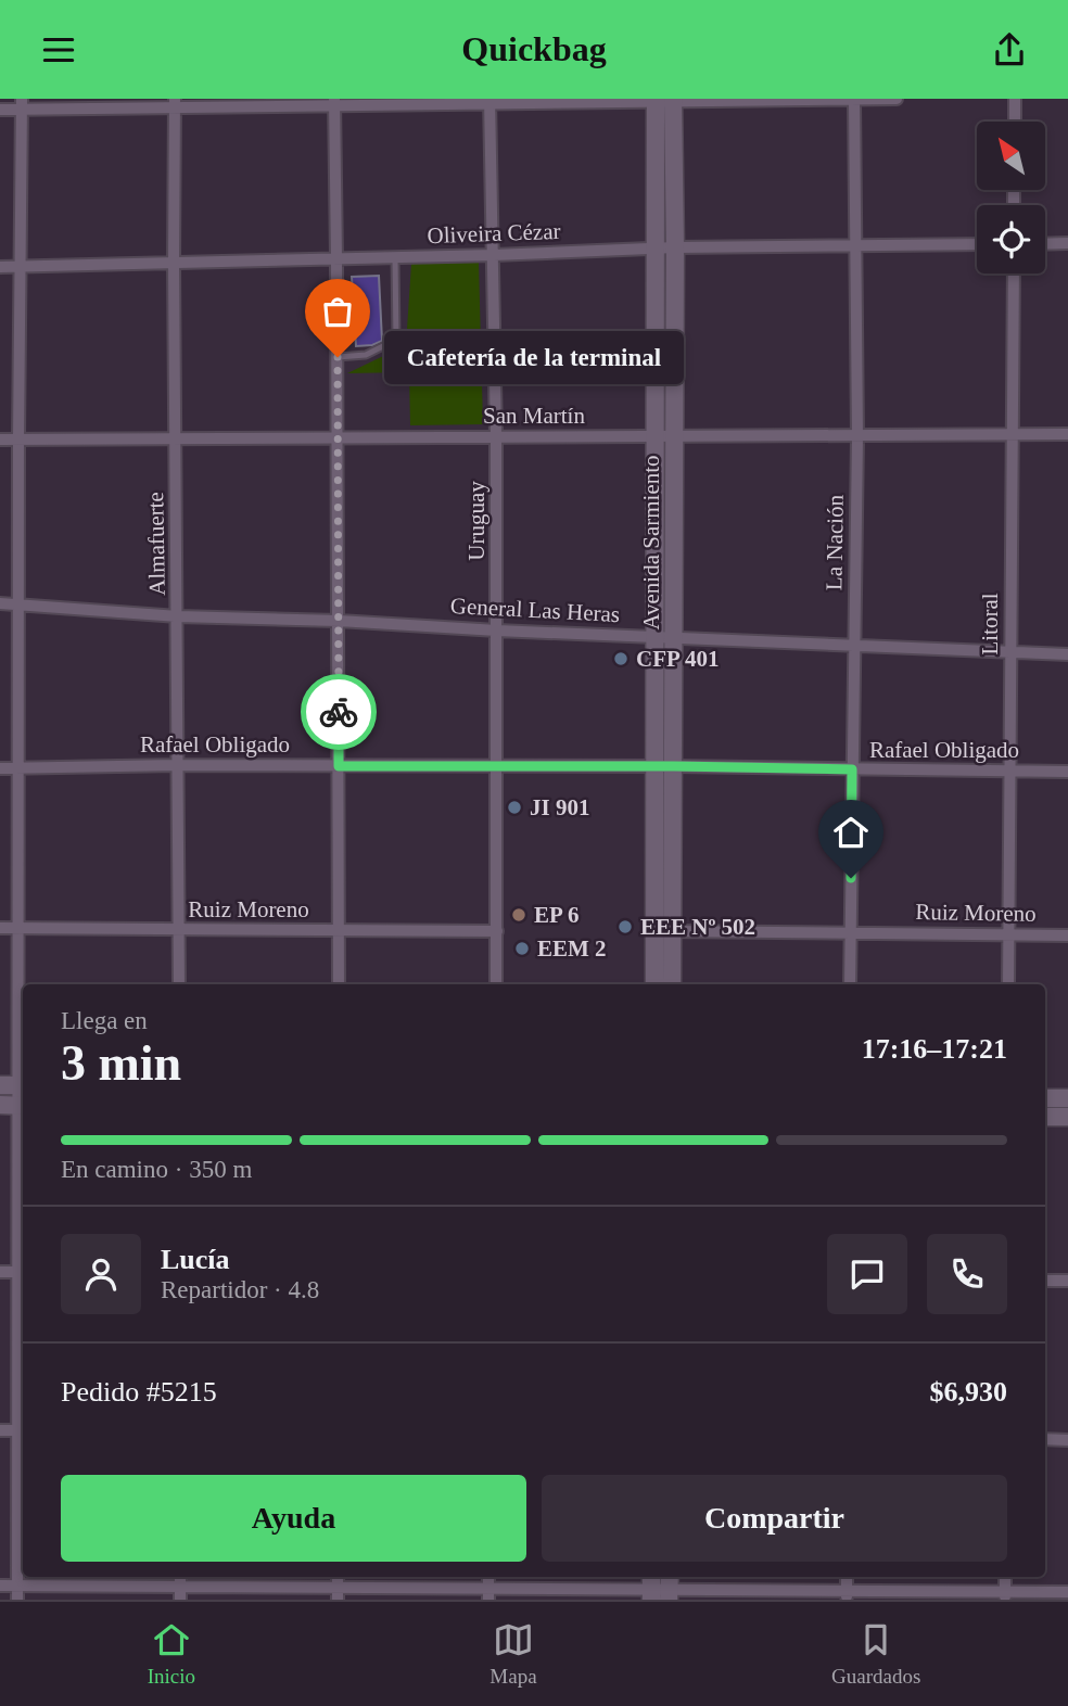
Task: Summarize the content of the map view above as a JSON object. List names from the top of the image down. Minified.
{"streets":{"main road":["Avenida Sarmiento"],"street":["Oliveira Cézar","San Martín","Uruguay","La Nación","Almafuerte","General Las Heras","Litoral","Rafael Obligado","Ruiz Moreno"]},"crossings":[["Oliveira Cézar","Uruguay"],["Oliveira Cézar","Avenida Sarmiento"],["Oliveira Cézar","La Nación"],["Oliveira Cézar","Almafuerte"],["San Martín","Uruguay"],["San Martín","Avenida Sarmiento"],["San Martín","La Nación"],["San Martín","Almafuerte"],["San Martín","Litoral"],["Uruguay","General Las Heras"],["Uruguay","Rafael Obligado"],["Uruguay","Ruiz Moreno"],["Avenida Sarmiento","General Las Heras"],["Avenida Sarmiento","Rafael Obligado"],["Avenida Sarmiento","Ruiz Moreno"],["La Nación","General Las Heras"],["La Nación","Rafael Obligado"],["La Nación","Ruiz Moreno"],["Almafuerte","General Las Heras"],["Almafuerte","Rafael Obligado"],["Almafuerte","Ruiz Moreno"],["General Las Heras","Litoral"],["Litoral","Rafael Obligado"],["Litoral","Ruiz Moreno"]],"places":["Cafetería de la terminal","CFP 401","JI 901","EP 6","EEE Nº 502","EEM 2"],"north":"top left","page":{"header":"Quickbag","bubble":"Cafetería de la terminal","heading":["3 min","Llega en","17:16–17:21"],"panel":["Lucía","Repartidor · 4.8","Pedido #5215","$6,930"],"bar":"En camino · 350 m","buttons":["Ayuda","Compartir"],"tabs":["Inicio","Mapa","Guardados"]}}
